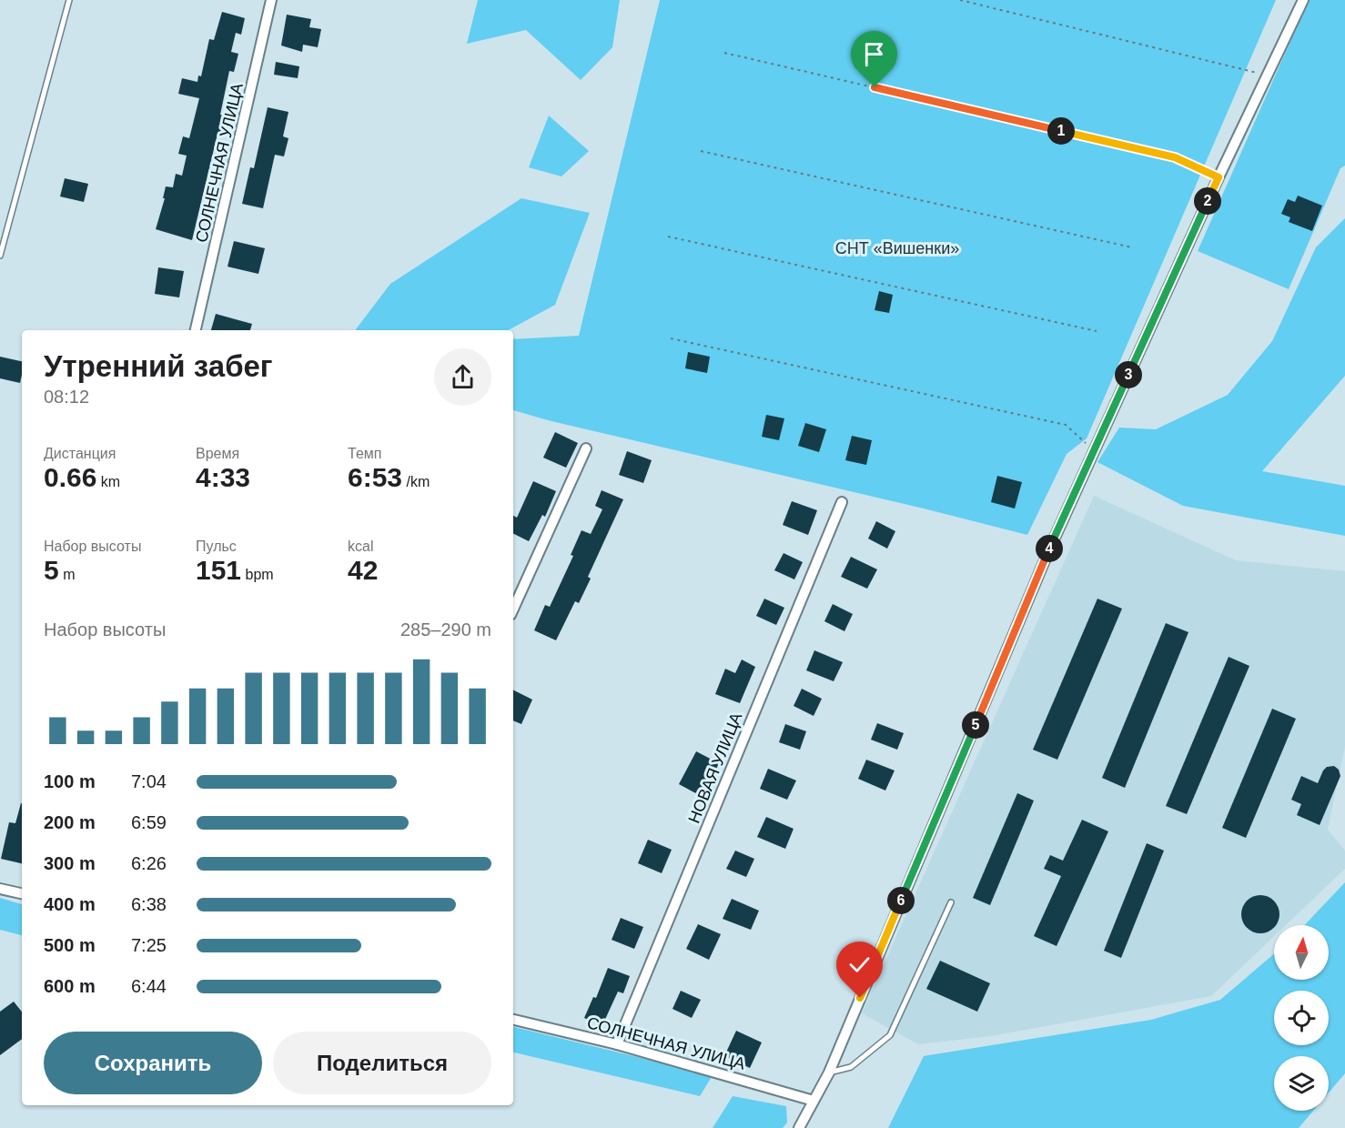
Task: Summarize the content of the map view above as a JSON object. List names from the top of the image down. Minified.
{"streets":{"street":["СОЛНЕЧНАЯ УЛИЦА","НОВАЯ УЛИЦА"]},"crossings":[["СОЛНЕЧНАЯ УЛИЦА","НОВАЯ УЛИЦА"]],"parks":["СНТ «Вишенки»"],"north":"top","page":{"pins":["1","2","3","4","5","6"],"heading":["Утренний забег","08:12"],"stats":[["Дистанция","0.66 km"],["Время","4:33"],["Темп","6:53 /km"],["Набор высоты","5 m"],["Пульс","151 bpm"],["kcal","42"]],"chart":["Набор высоты","285–290 m"],"list":[{"name":"100 m","note":"7:04"},{"name":"200 m","note":"6:59"},{"name":"300 m","note":"6:26"},{"name":"400 m","note":"6:38"},{"name":"500 m","note":"7:25"},{"name":"600 m","note":"6:44"}],"buttons":["Сохранить","Поделиться"]}}
